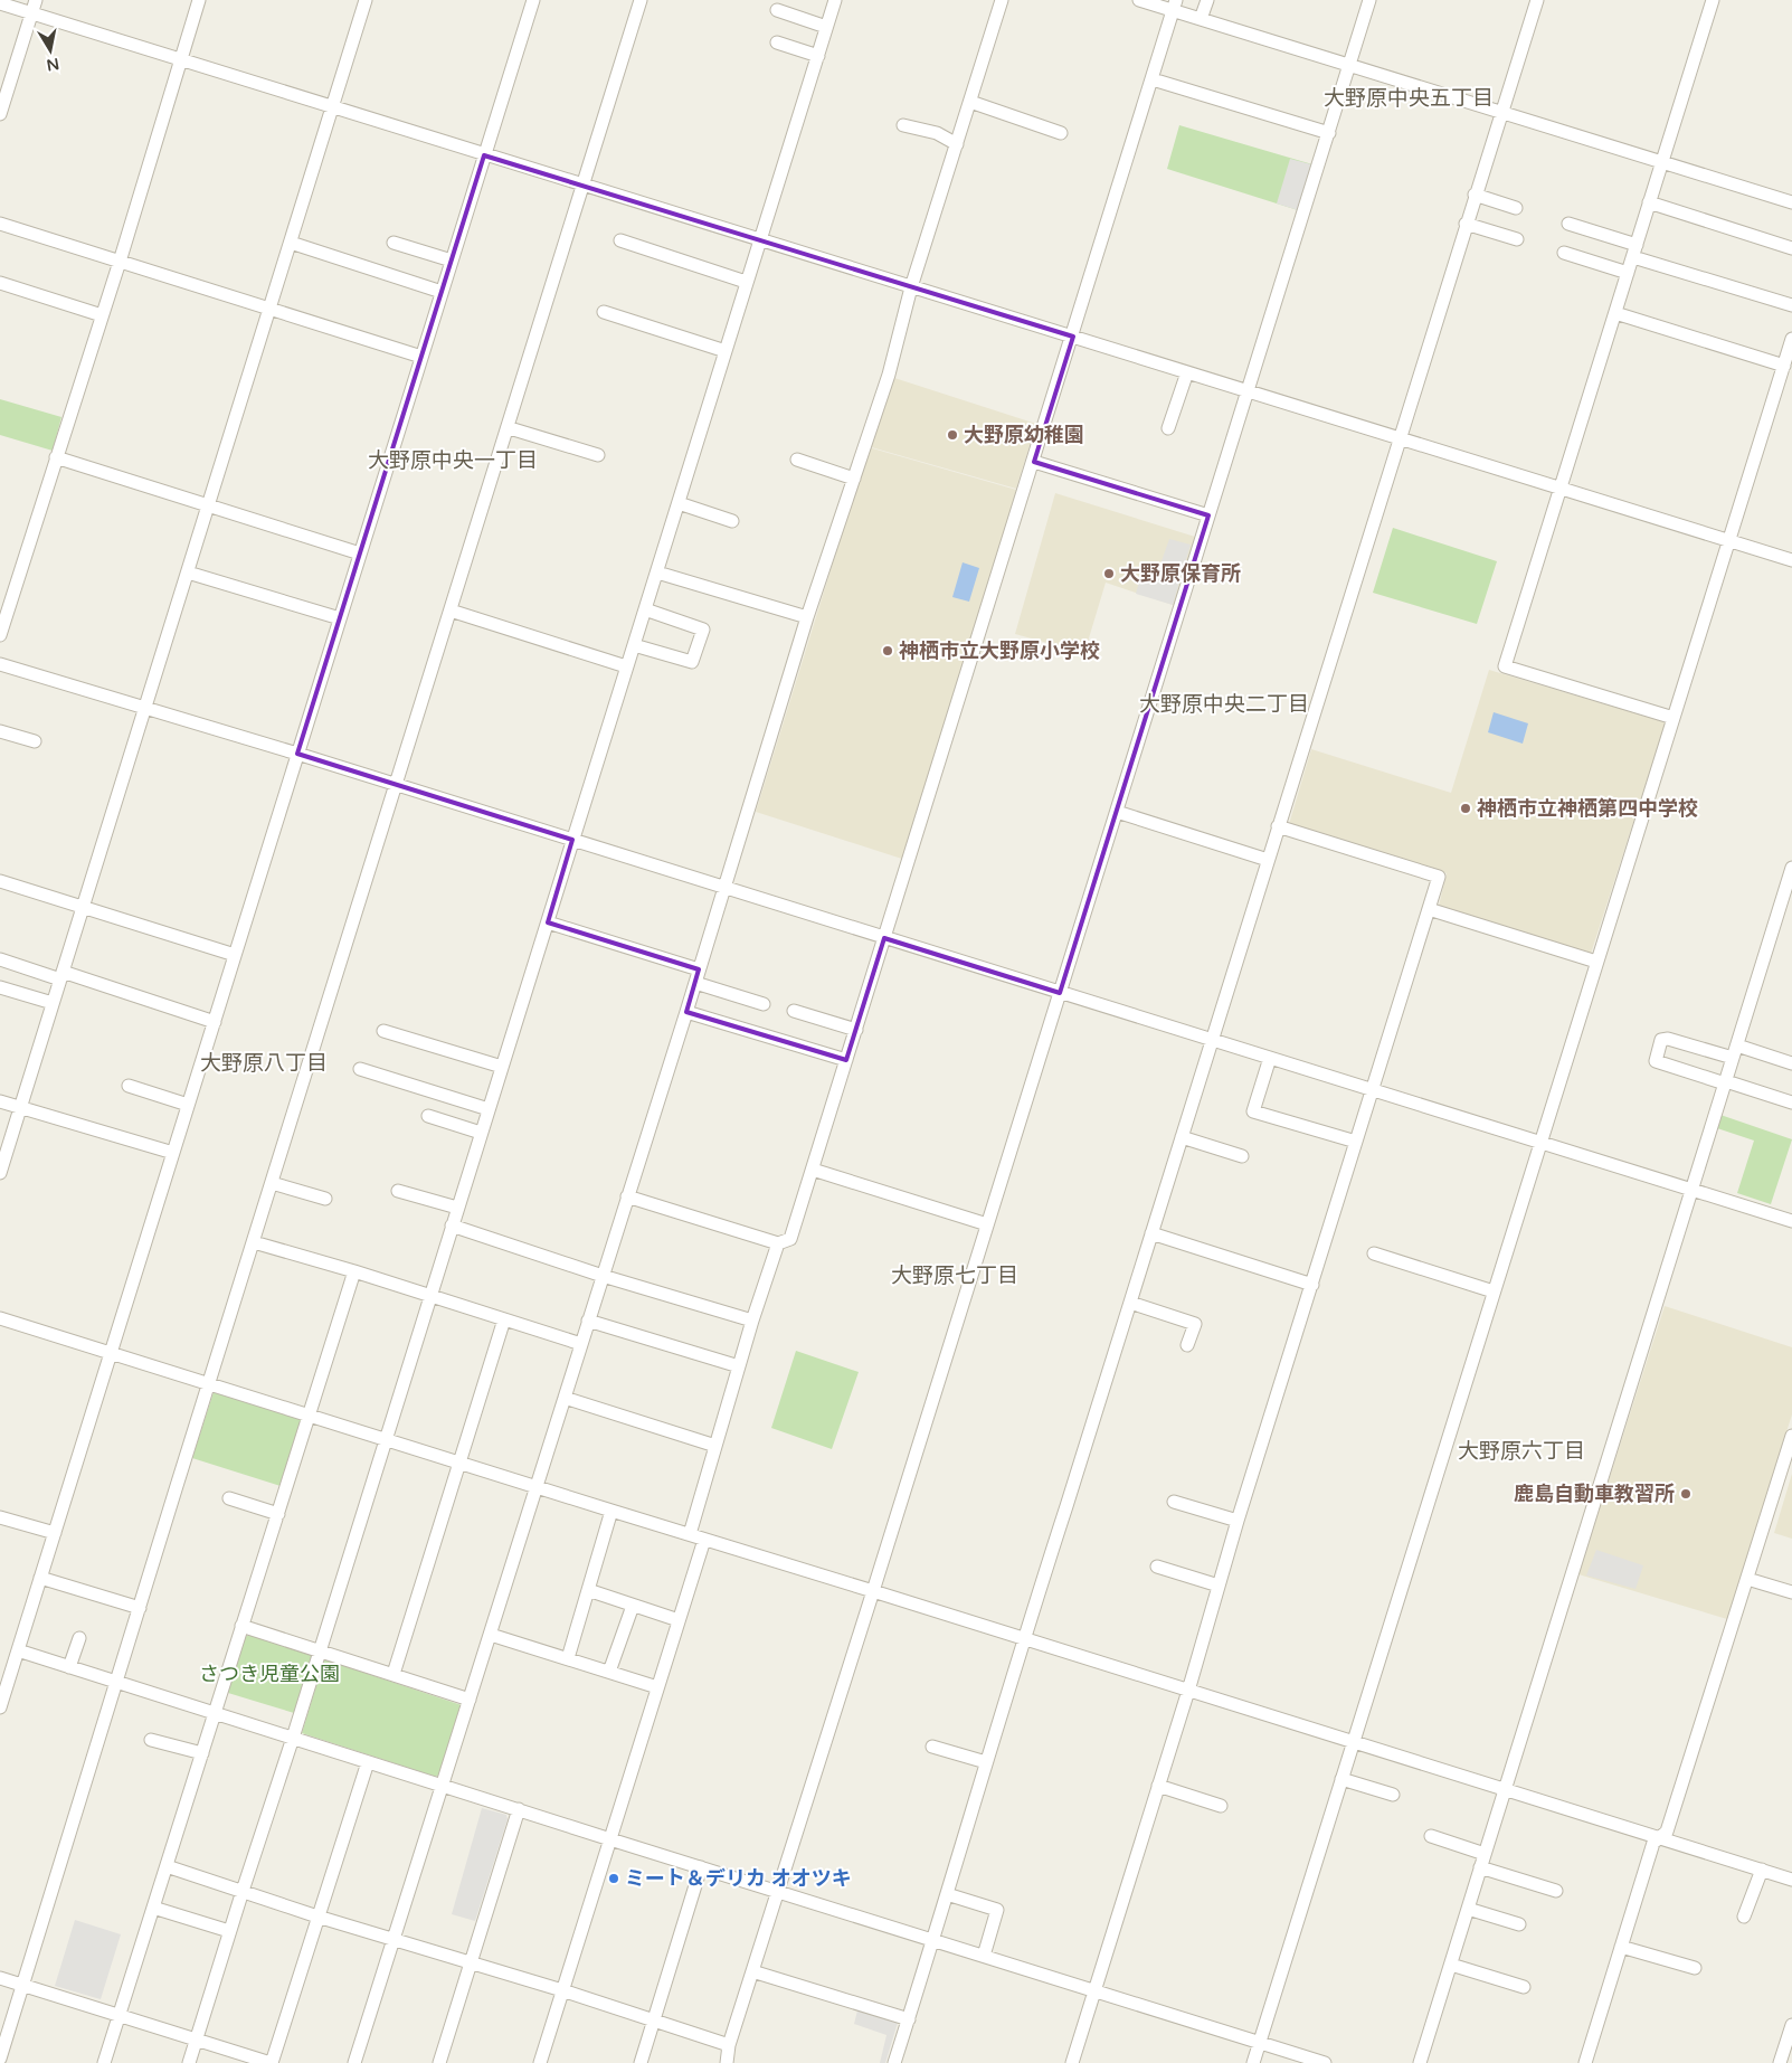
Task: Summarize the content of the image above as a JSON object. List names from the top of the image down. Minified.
{"districts":["大野原中央五丁目","大野原中央一丁目","大野原中央二丁目","大野原八丁目","大野原七丁目","大野原六丁目"],"parks":["さつき児童公園"],"places":["大野原幼稚園","大野原保育所","神栖市立大野原小学校","神栖市立神栖第四中学校","鹿島自動車教習所","ミート＆デリカ オオツキ"],"north":"bottom"}
